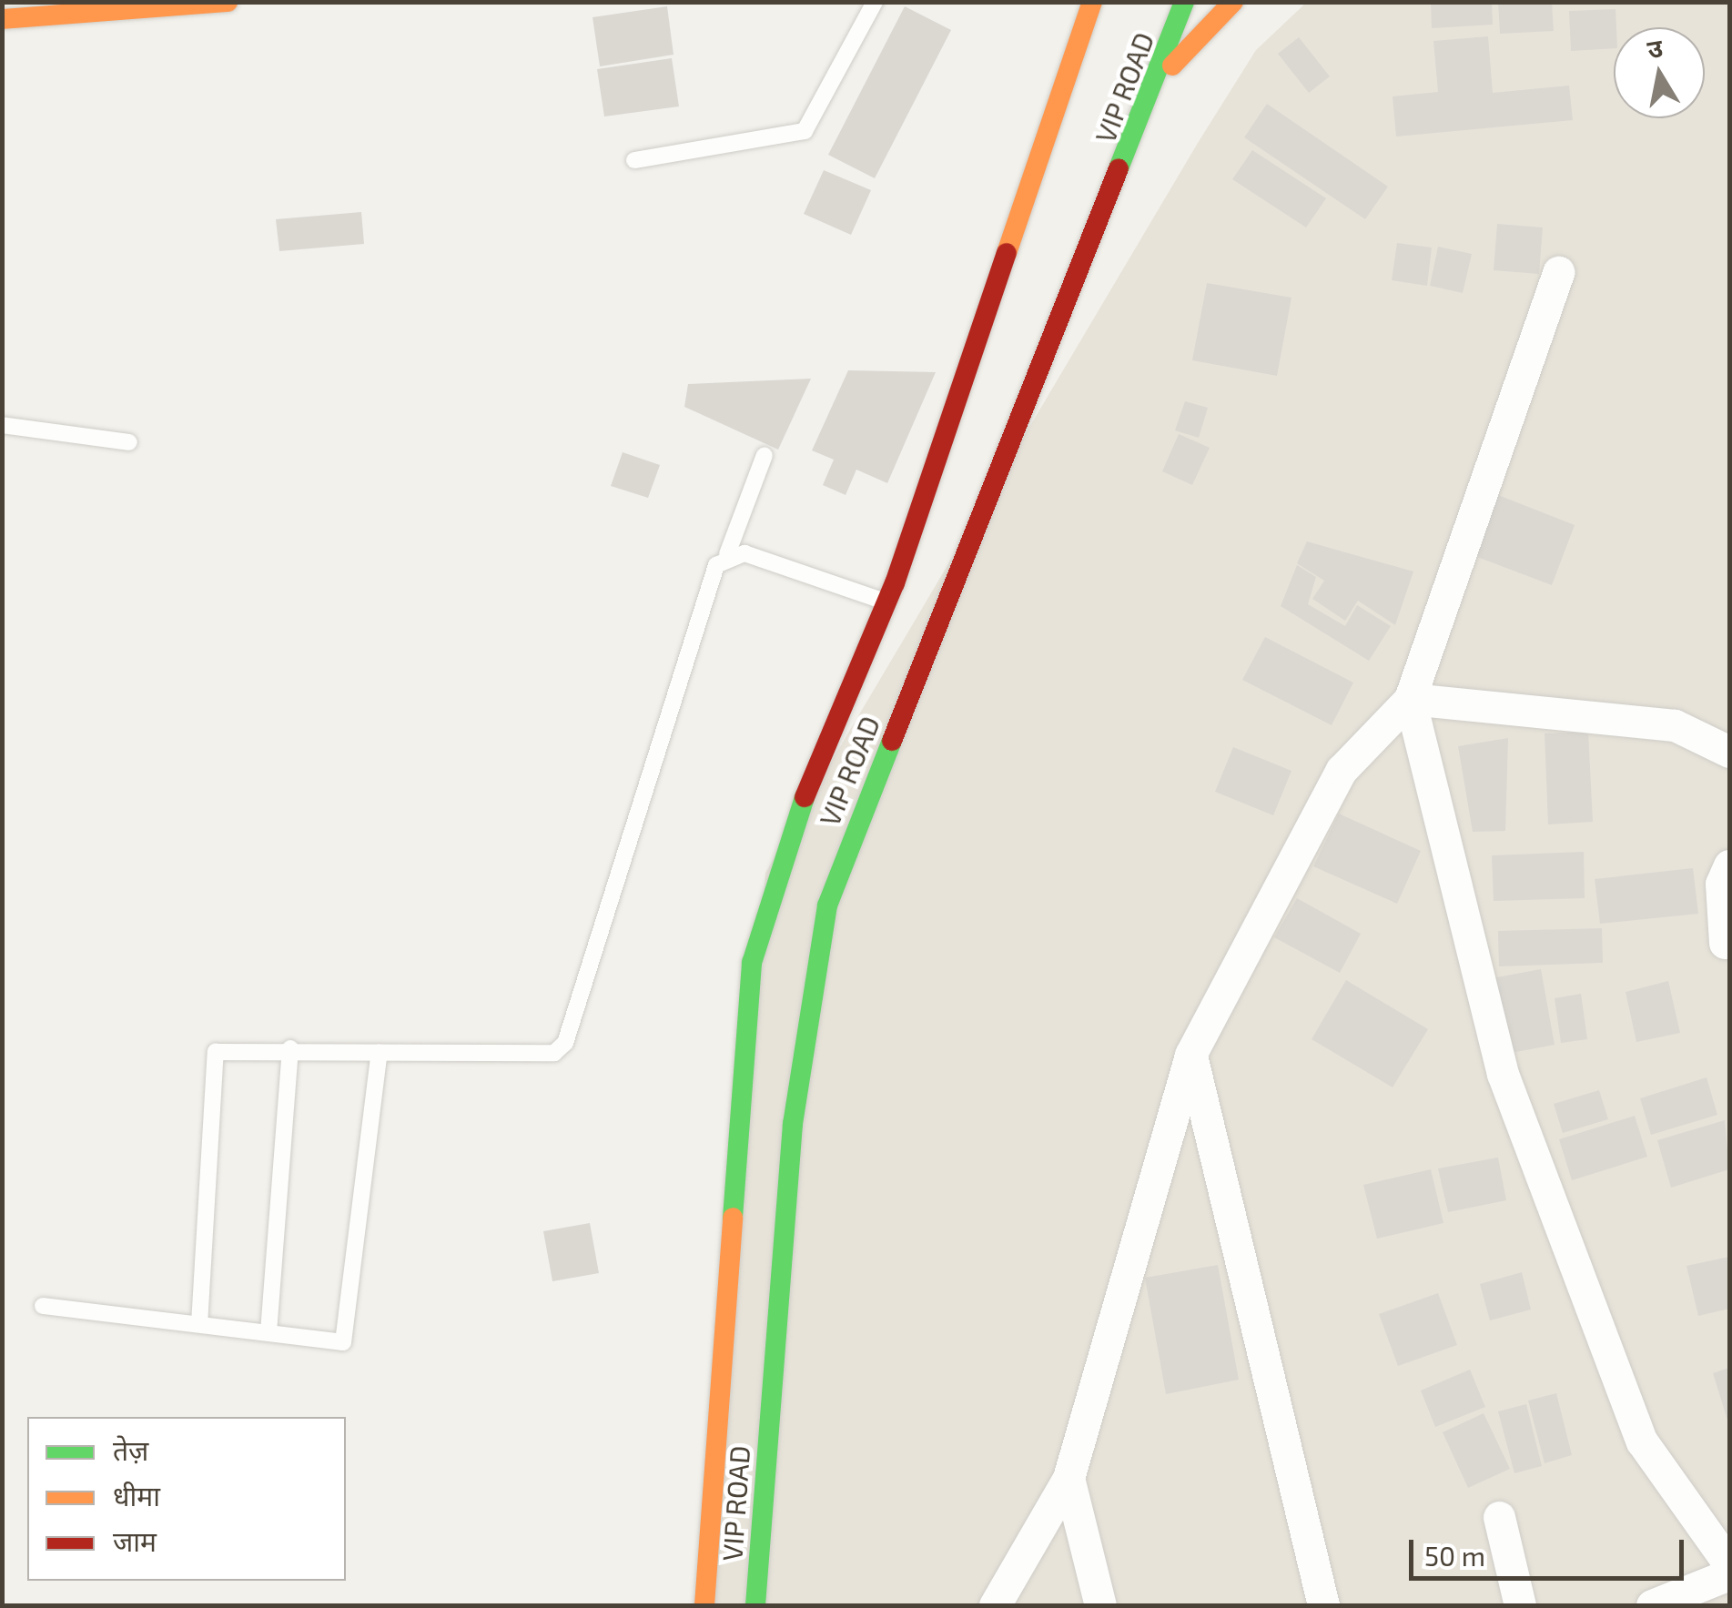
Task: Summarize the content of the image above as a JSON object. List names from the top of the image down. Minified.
{"streets":{"main road":["VIP ROAD"]},"legend":["तेज़","धीमा","जाम"],"scale_bar":"50 m","north":"top"}
